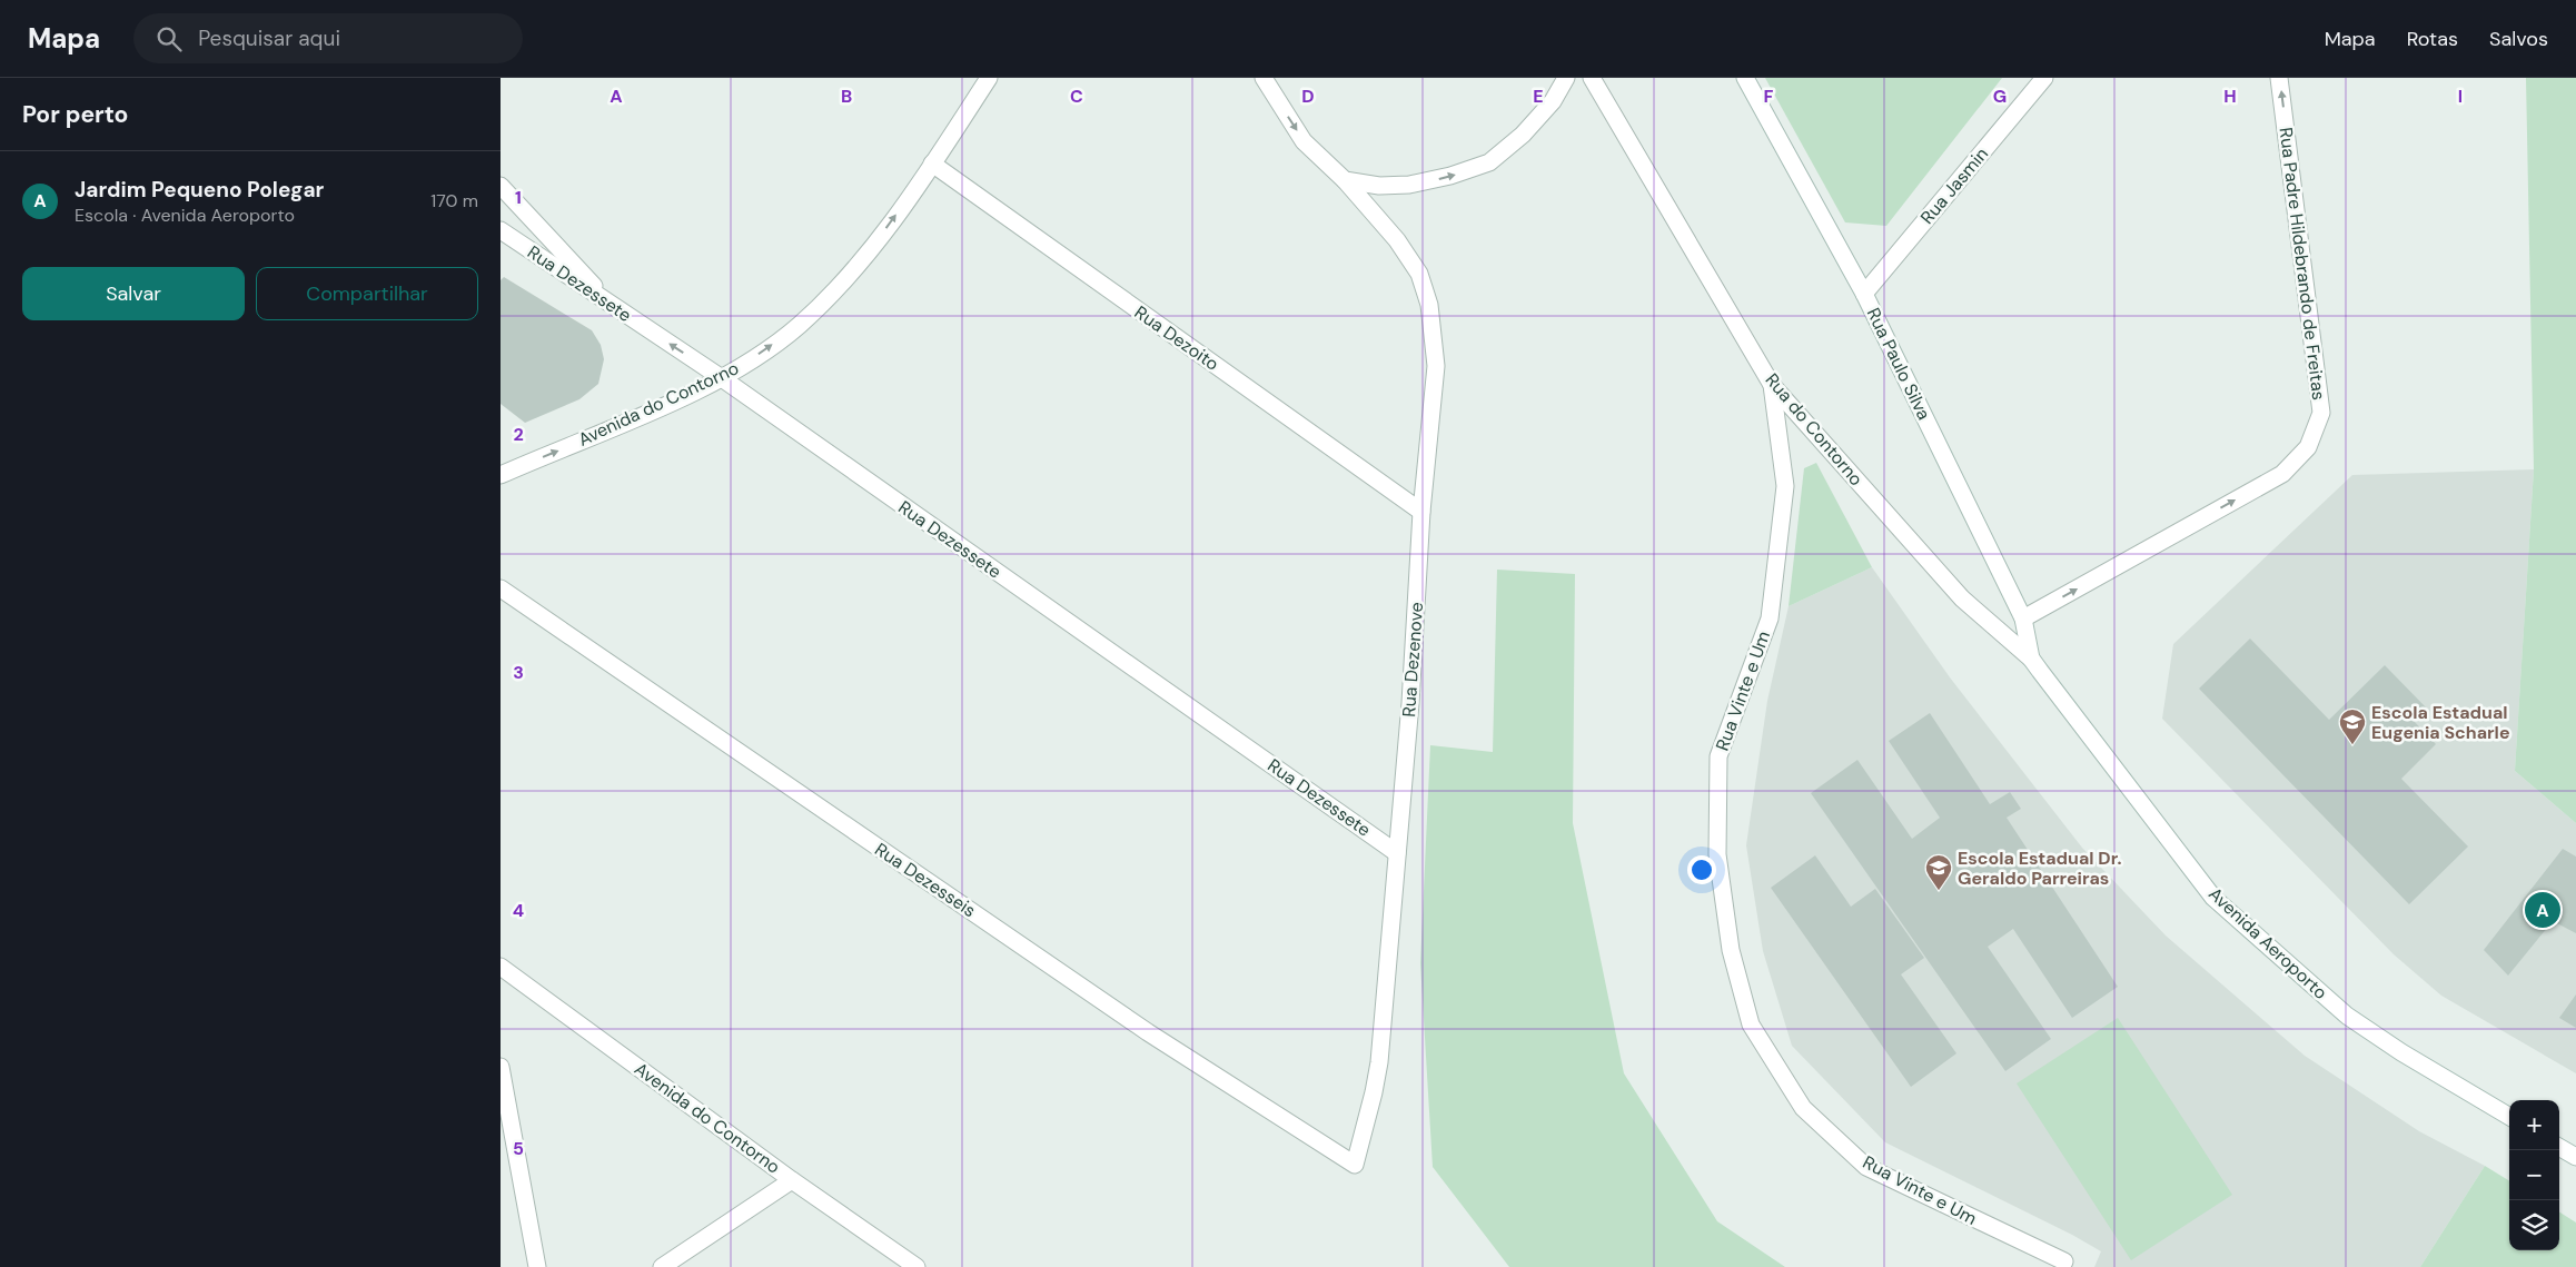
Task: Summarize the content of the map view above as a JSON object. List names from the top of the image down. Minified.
{"streets":{"street":["Rua Jasmin","Rua Padre Hildebrando de Freitas","Rua Dezessete","Rua Dezoito","Rua Paulo Silva","Avenida do Contorno","Rua do Contorno","Rua Dezenove","Rua Vinte e Um","Rua Dezesseis","Avenida Aeroporto"]},"crossings":[["Rua Jasmin","Rua Paulo Silva"],["Rua Padre Hildebrando de Freitas","Rua Paulo Silva"],["Rua Dezessete","Avenida do Contorno"],["Rua Dezessete","Rua Dezenove"],["Rua Dezoito","Avenida do Contorno"],["Rua Dezoito","Rua Dezenove"],["Rua Paulo Silva","Rua do Contorno"],["Rua Paulo Silva","Avenida Aeroporto"],["Rua do Contorno","Rua Vinte e Um"],["Rua do Contorno","Avenida Aeroporto"],["Rua Dezenove","Rua Dezesseis"]],"one_way":["Rua Padre Hildebrando de Freitas","Avenida do Contorno"],"places":{"school or university":["Escola Estadual Eugenia Scharle","Escola Estadual Dr. Geraldo Parreiras"]},"page":{"header":"Mapa","search":"Pesquisar aqui","nav":["Mapa","Rotas","Salvos"],"heading":"Por perto","list":[{"mark":"A","name":"Jardim Pequeno Polegar","note":"Escola · Avenida Aeroporto","value":"170 m"}],"buttons":["Salvar","Compartilhar"],"pins":"A","map_buttons":["+","−"]},"grid":{"columns":["A","B","C","D","E","F","G","H","I"],"rows":["1","2","3","4","5"]}}
